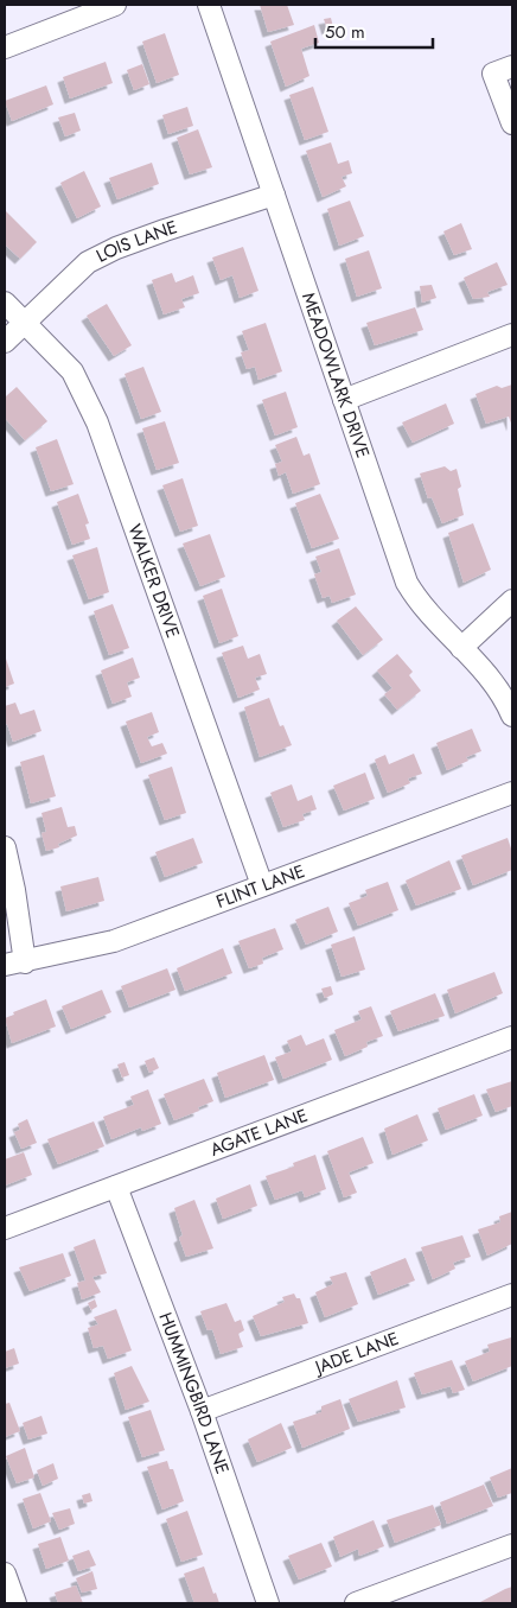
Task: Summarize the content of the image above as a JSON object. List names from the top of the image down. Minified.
{"streets":{"street":["LOIS LANE","MEADOWLARK DRIVE","WALKER DRIVE","FLINT LANE","AGATE LANE","JADE LANE","HUMMINGBIRD LANE"]},"crossings":[["LOIS LANE","MEADOWLARK DRIVE"],["LOIS LANE","WALKER DRIVE"],["WALKER DRIVE","FLINT LANE"],["AGATE LANE","HUMMINGBIRD LANE"],["JADE LANE","HUMMINGBIRD LANE"]],"scale_bar":"50 m"}
